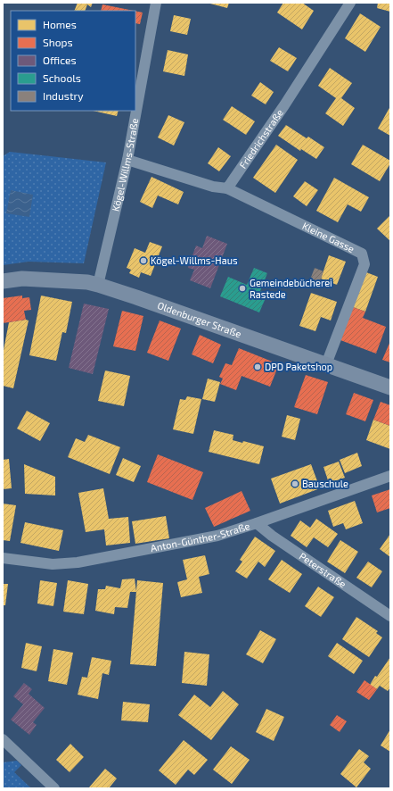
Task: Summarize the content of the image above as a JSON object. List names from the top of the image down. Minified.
{"streets":{"street":["Friedrichstraße","Kögel-Willms-Straße","Kleine Gasse","Oldenburger Straße","Anton-Günther-Straße","Peterstraße"]},"crossings":[["Friedrichstraße","Kleine Gasse"],["Kögel-Willms-Straße","Oldenburger Straße"],["Kleine Gasse","Oldenburger Straße"],["Anton-Günther-Straße","Peterstraße"]],"places":["Kögel-Willms-Haus","Gemeindebücherei Rastede","DPD Paketshop","Bauschule"],"legend":["Homes","Shops","Offices","Schools","Industry"]}
